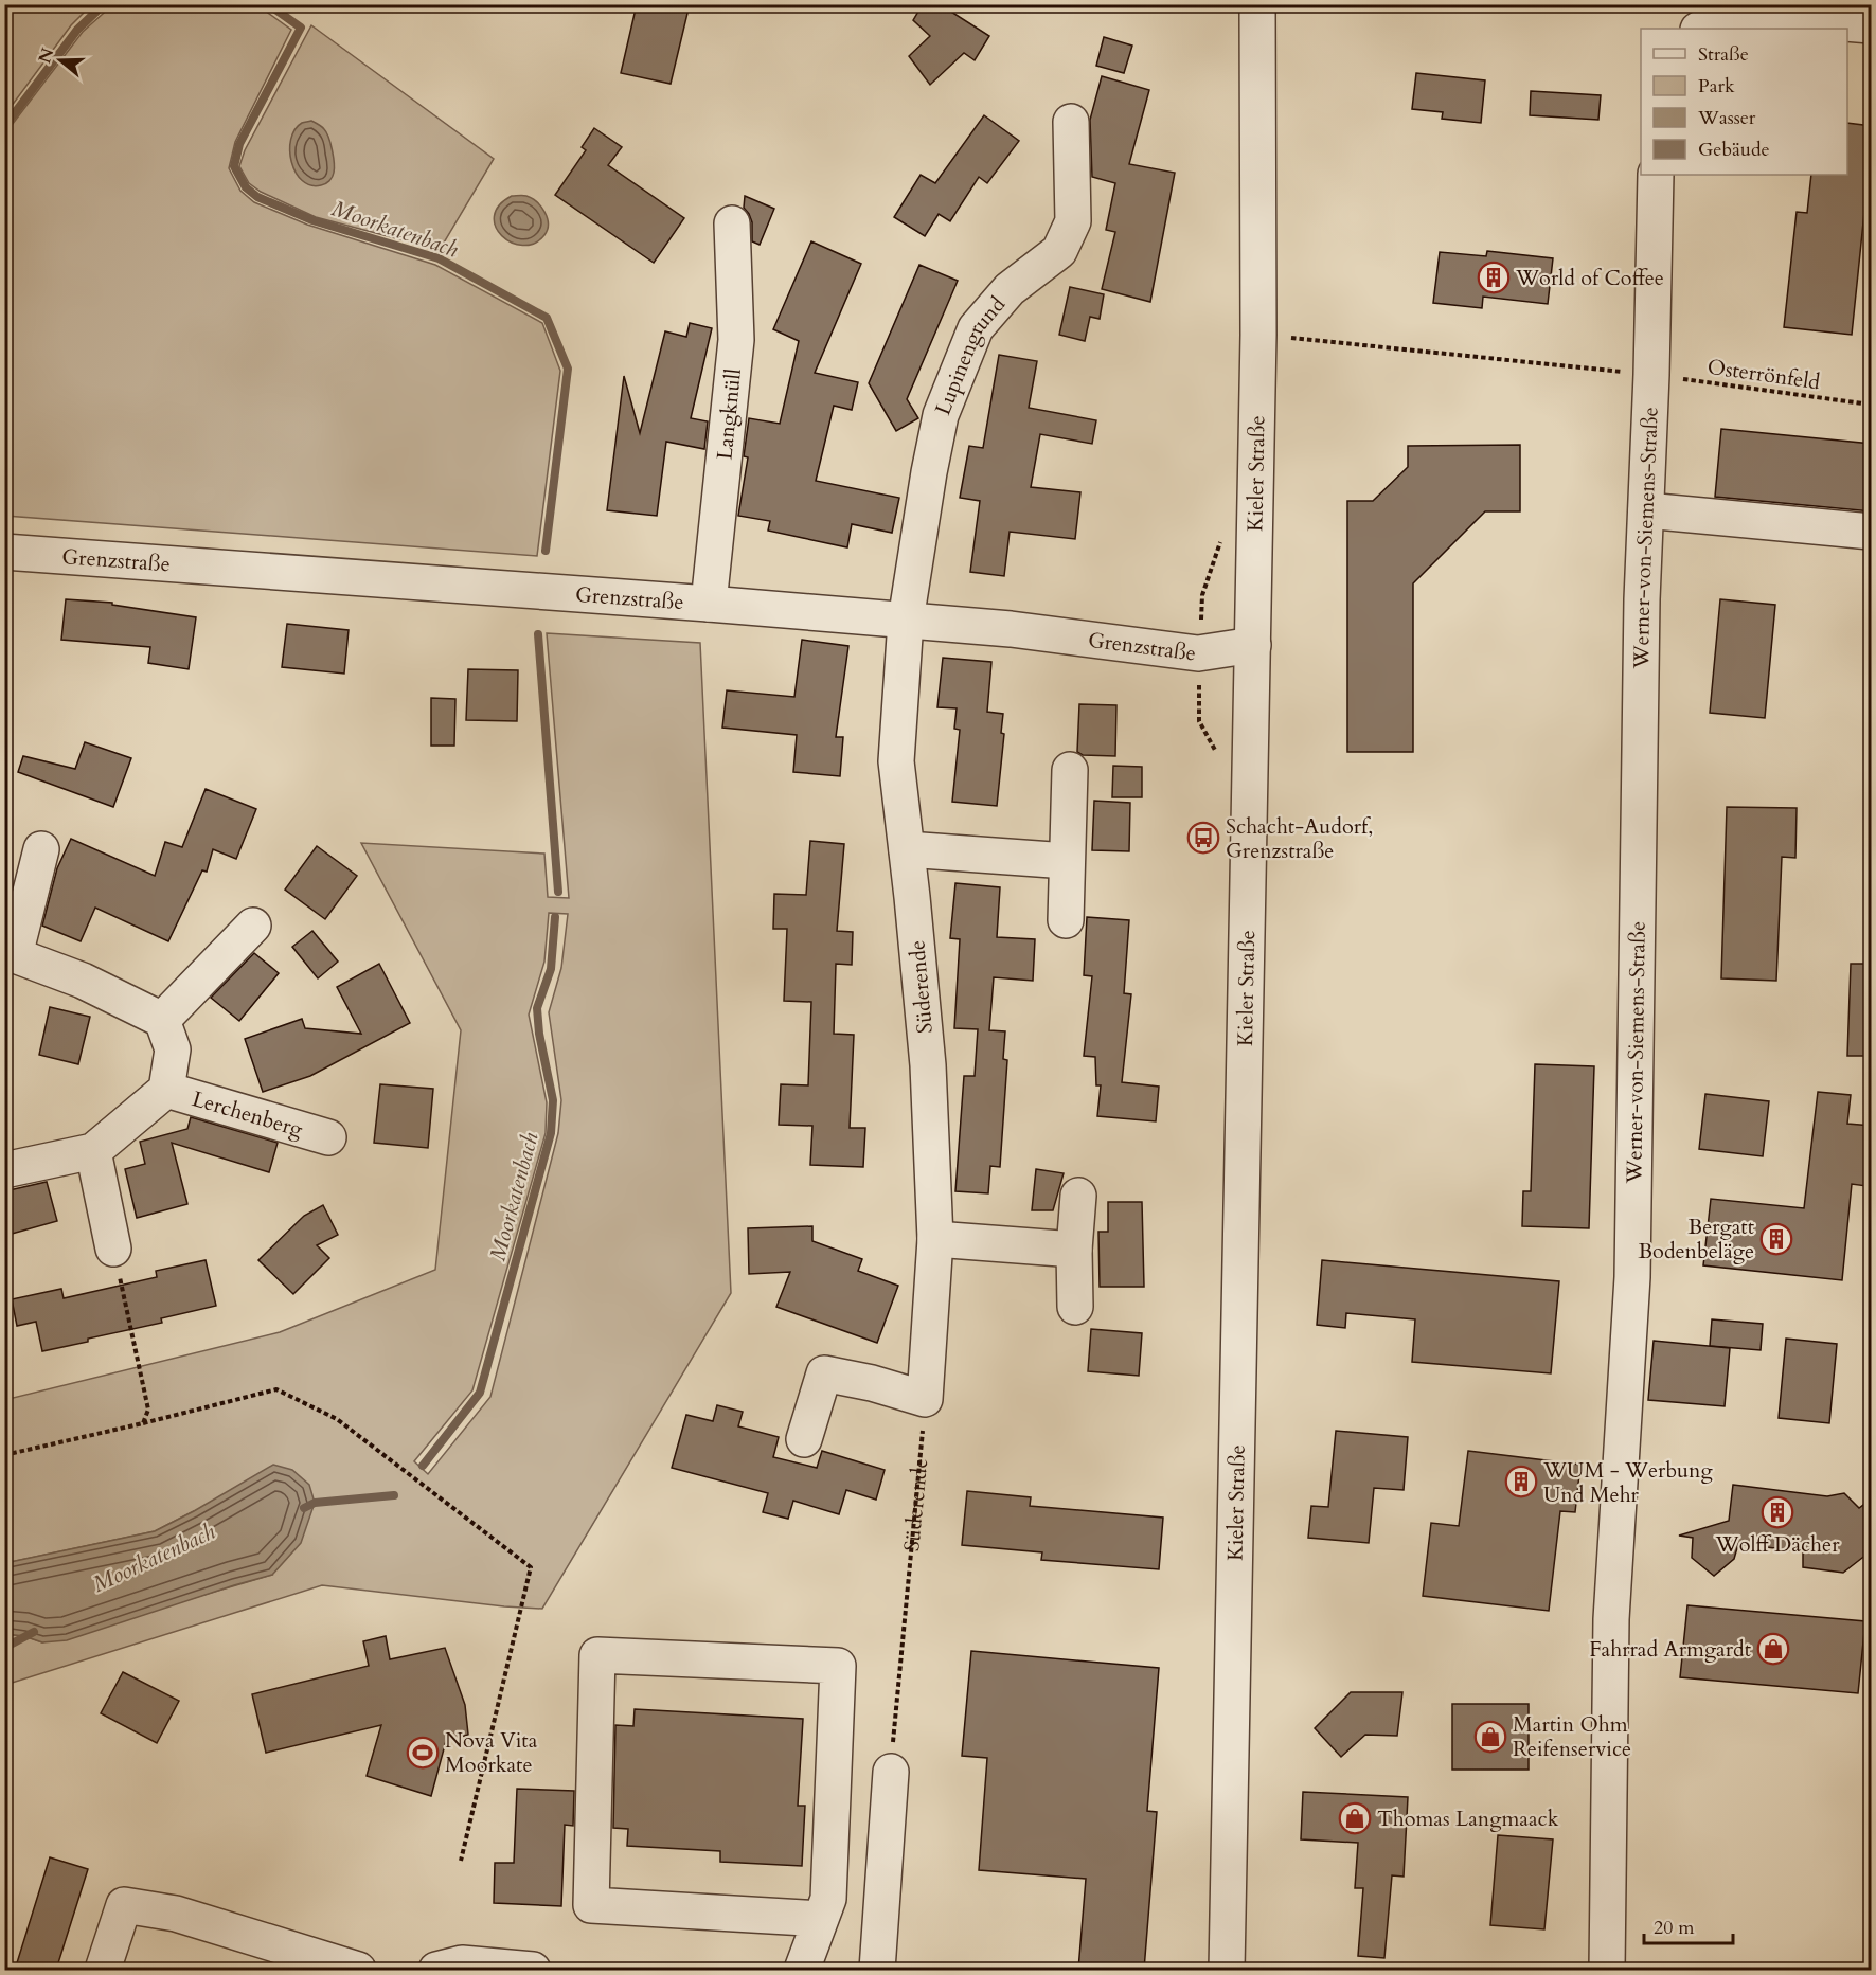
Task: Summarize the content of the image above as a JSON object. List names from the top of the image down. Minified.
{"streets":{"street":["Lupinengrund","Langknüll","Kieler Straße","Werner-von-Siemens-Straße","Grenzstraße","Süderende","Lerchenberg"],"path":["Osterrönfeld"]},"crossings":[["Lupinengrund","Grenzstraße"],["Lupinengrund","Süderende"],["Osterrönfeld","Kieler Straße"],["Osterrönfeld","Werner-von-Siemens-Straße"],["Langknüll","Grenzstraße"],["Kieler Straße","Grenzstraße"],["Grenzstraße","Süderende"]],"water":["Moorkatenbach"],"places":{"building":["World of Coffee","Bergatt Bodenbeläge","WUM - Werbung Und Mehr","Wolff Dächer"],"bus stop":["Schacht-Audorf, Grenzstraße"],"shop":["Fahrrad Armgardt","Martin Ohm Reifenservice","Thomas Langmaack"],"sports":["Nova Vita Moorkate"]},"legend":["Straße","Park","Wasser","Gebäude"],"scale_bar":"20 m","north":"left"}
